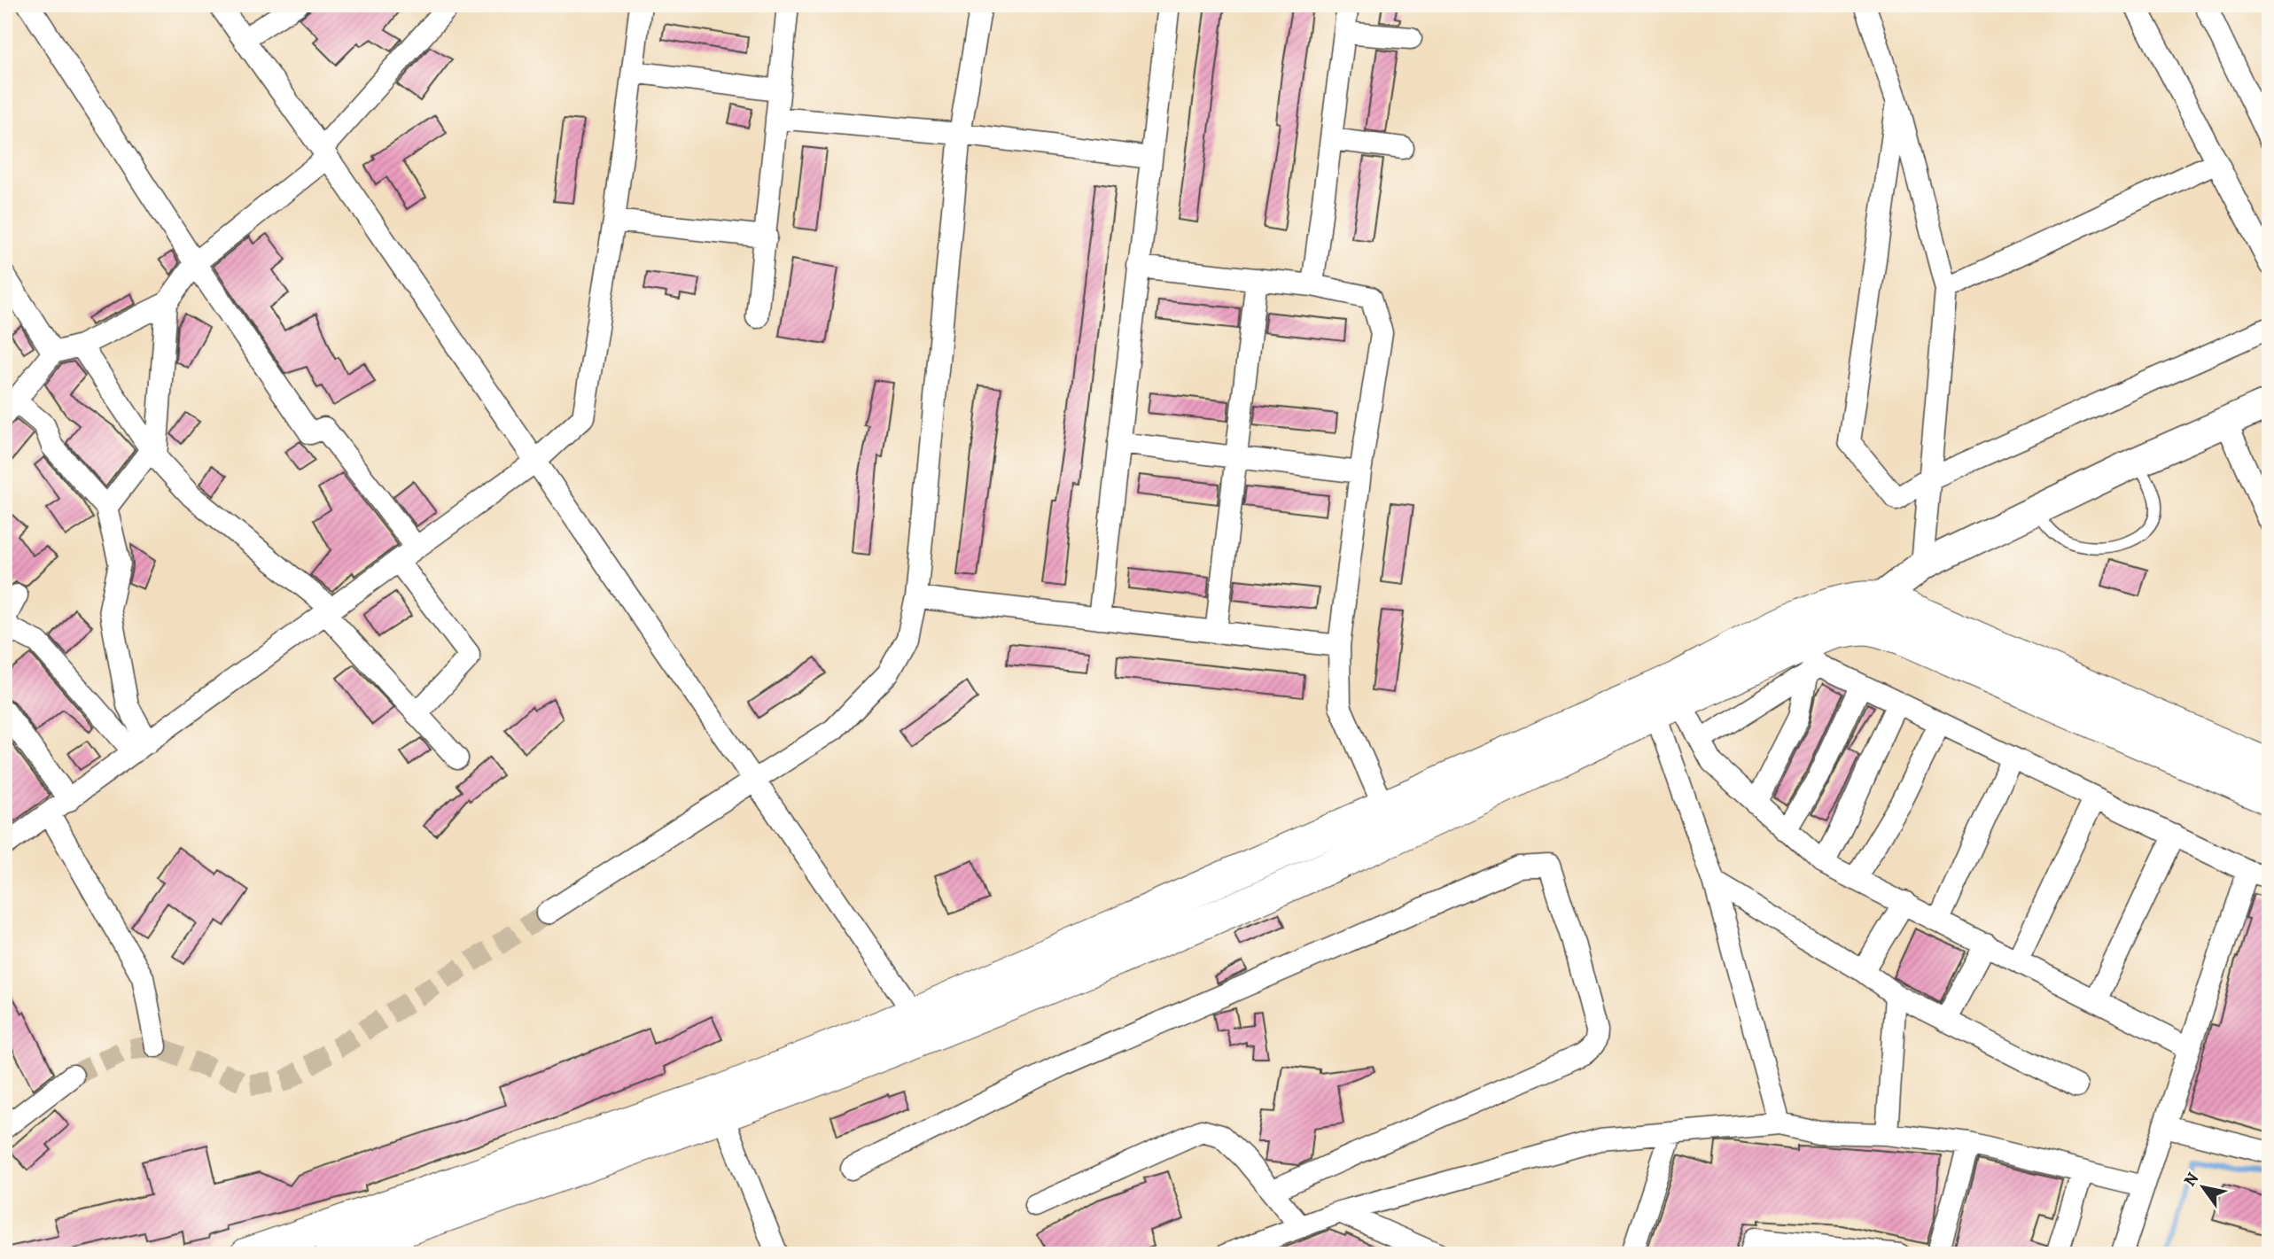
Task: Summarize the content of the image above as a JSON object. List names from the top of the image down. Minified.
{"north":"top left"}
